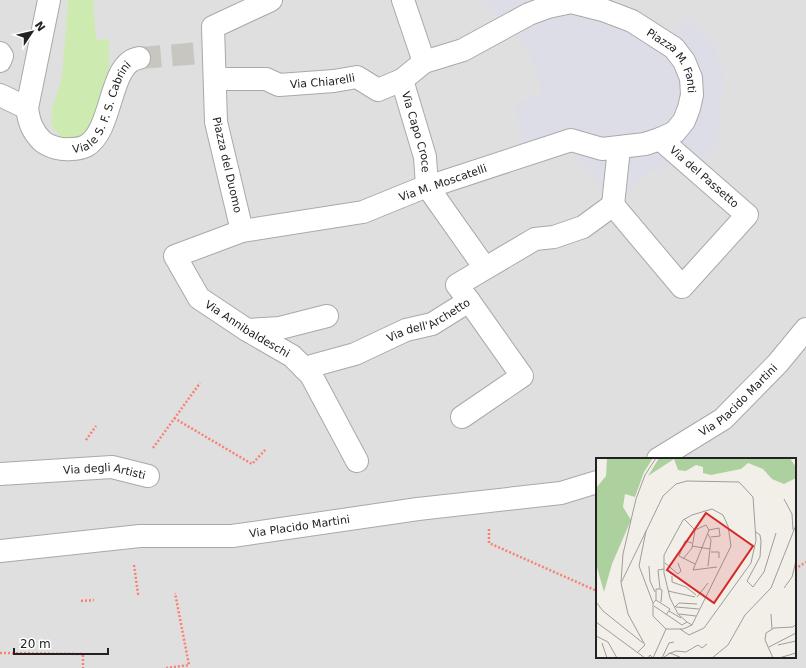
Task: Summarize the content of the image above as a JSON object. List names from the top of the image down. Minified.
{"streets":{"street":["Piazza M. Fanti","Via Chiarelli","Viale S. F. S. Cabrini","Via Capo Croce","Piazza del Duomo","Via del Passetto","Via M. Moscatelli","Via dell'Archetto","Via Annibaldeschi","Via Placido Martini","Via degli Artisti"]},"crossings":[["Piazza M. Fanti","Via Chiarelli"],["Piazza M. Fanti","Via del Passetto"],["Piazza M. Fanti","Via M. Moscatelli"],["Via Chiarelli","Via Capo Croce"],["Via Chiarelli","Piazza del Duomo"],["Via Capo Croce","Via M. Moscatelli"],["Piazza del Duomo","Via M. Moscatelli"],["Piazza del Duomo","Via Annibaldeschi"],["Via del Passetto","Via dell'Archetto"],["Via M. Moscatelli","Via Annibaldeschi"],["Via dell'Archetto","Via Annibaldeschi"]],"scale_bar":"20 m","north":"top right"}
